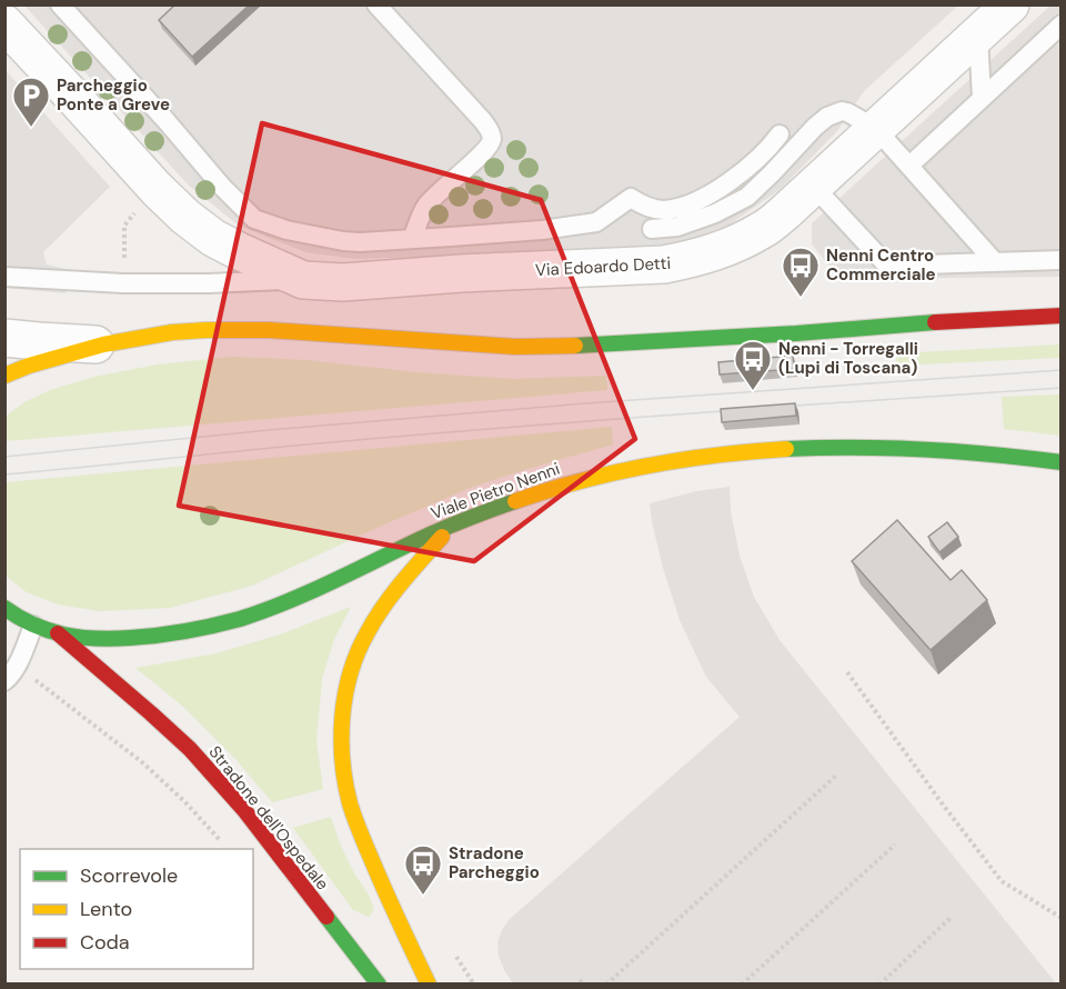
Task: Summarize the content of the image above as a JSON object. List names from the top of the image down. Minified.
{"streets":{"main road":["Viale Pietro Nenni","Stradone dell'Ospedale"],"street":["Via Edoardo Detti"]},"crossings":[["Viale Pietro Nenni","Stradone dell'Ospedale"]],"places":{"parking":["Parcheggio Ponte a Greve"],"bus stop":["Nenni Centro Commerciale","Nenni - Torregalli (Lupi di Toscana)","Stradone Parcheggio"]},"legend":["Scorrevole","Lento","Coda"]}
